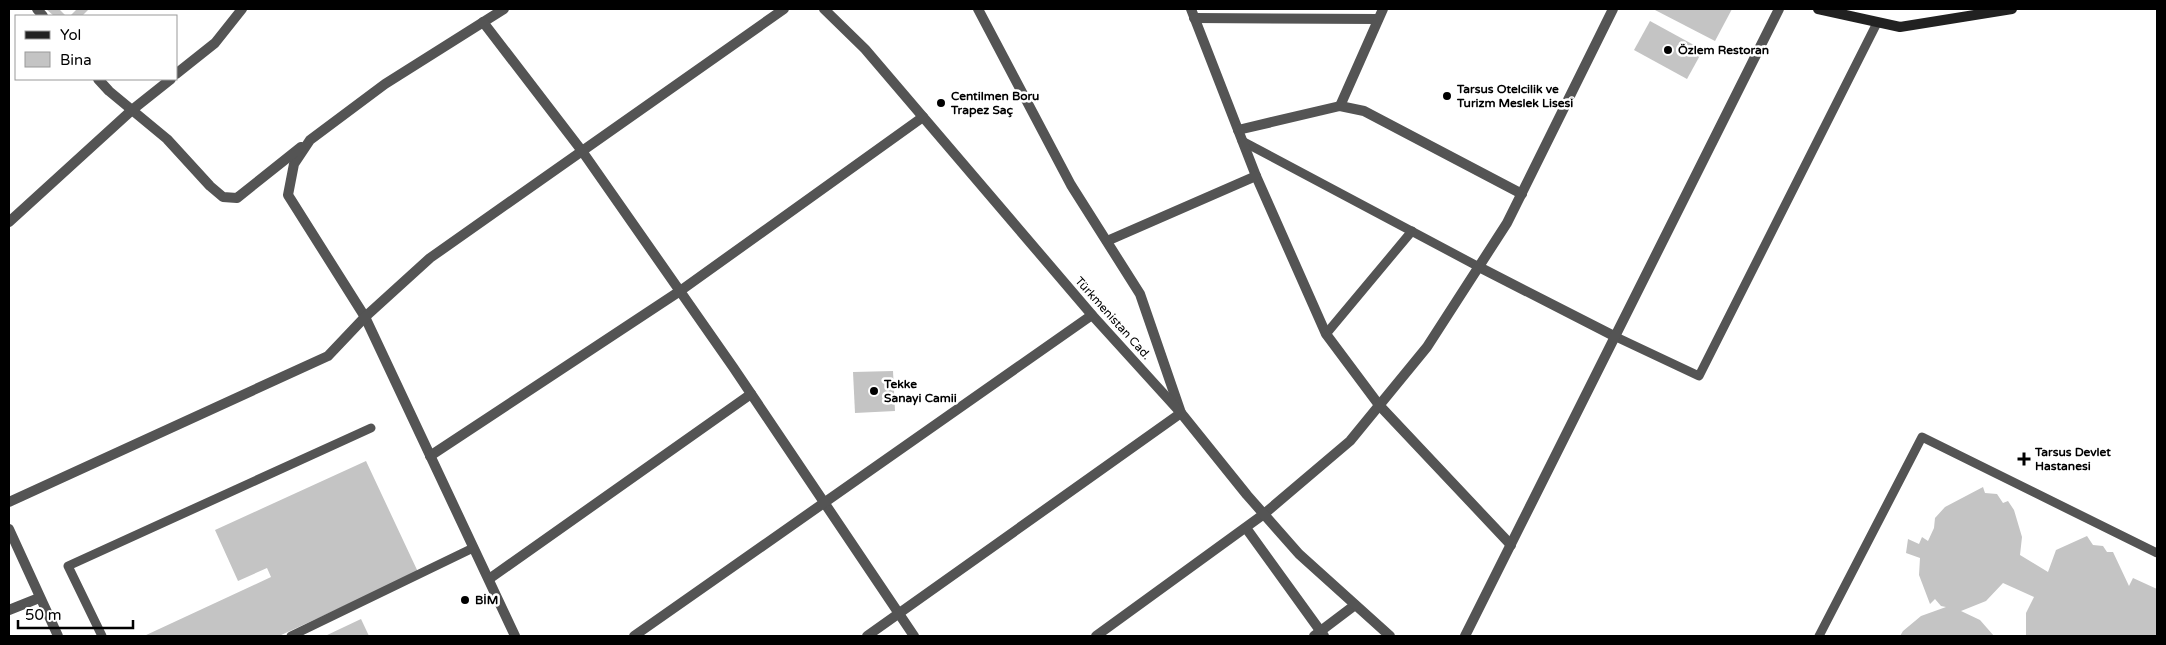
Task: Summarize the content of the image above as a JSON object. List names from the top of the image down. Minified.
{"streets":{"street":["Türkmenistan Cad."]},"places":{"other":["Özlem Restoran","Tarsus Otelcilik ve Turizm Meslek Lisesi","Centilmen Boru Trapez Saç","Tekke Sanayi Camii","BİM"],"health":["Tarsus Devlet Hastanesi"]},"legend":["Yol","Bina"],"scale_bar":"50 m"}
